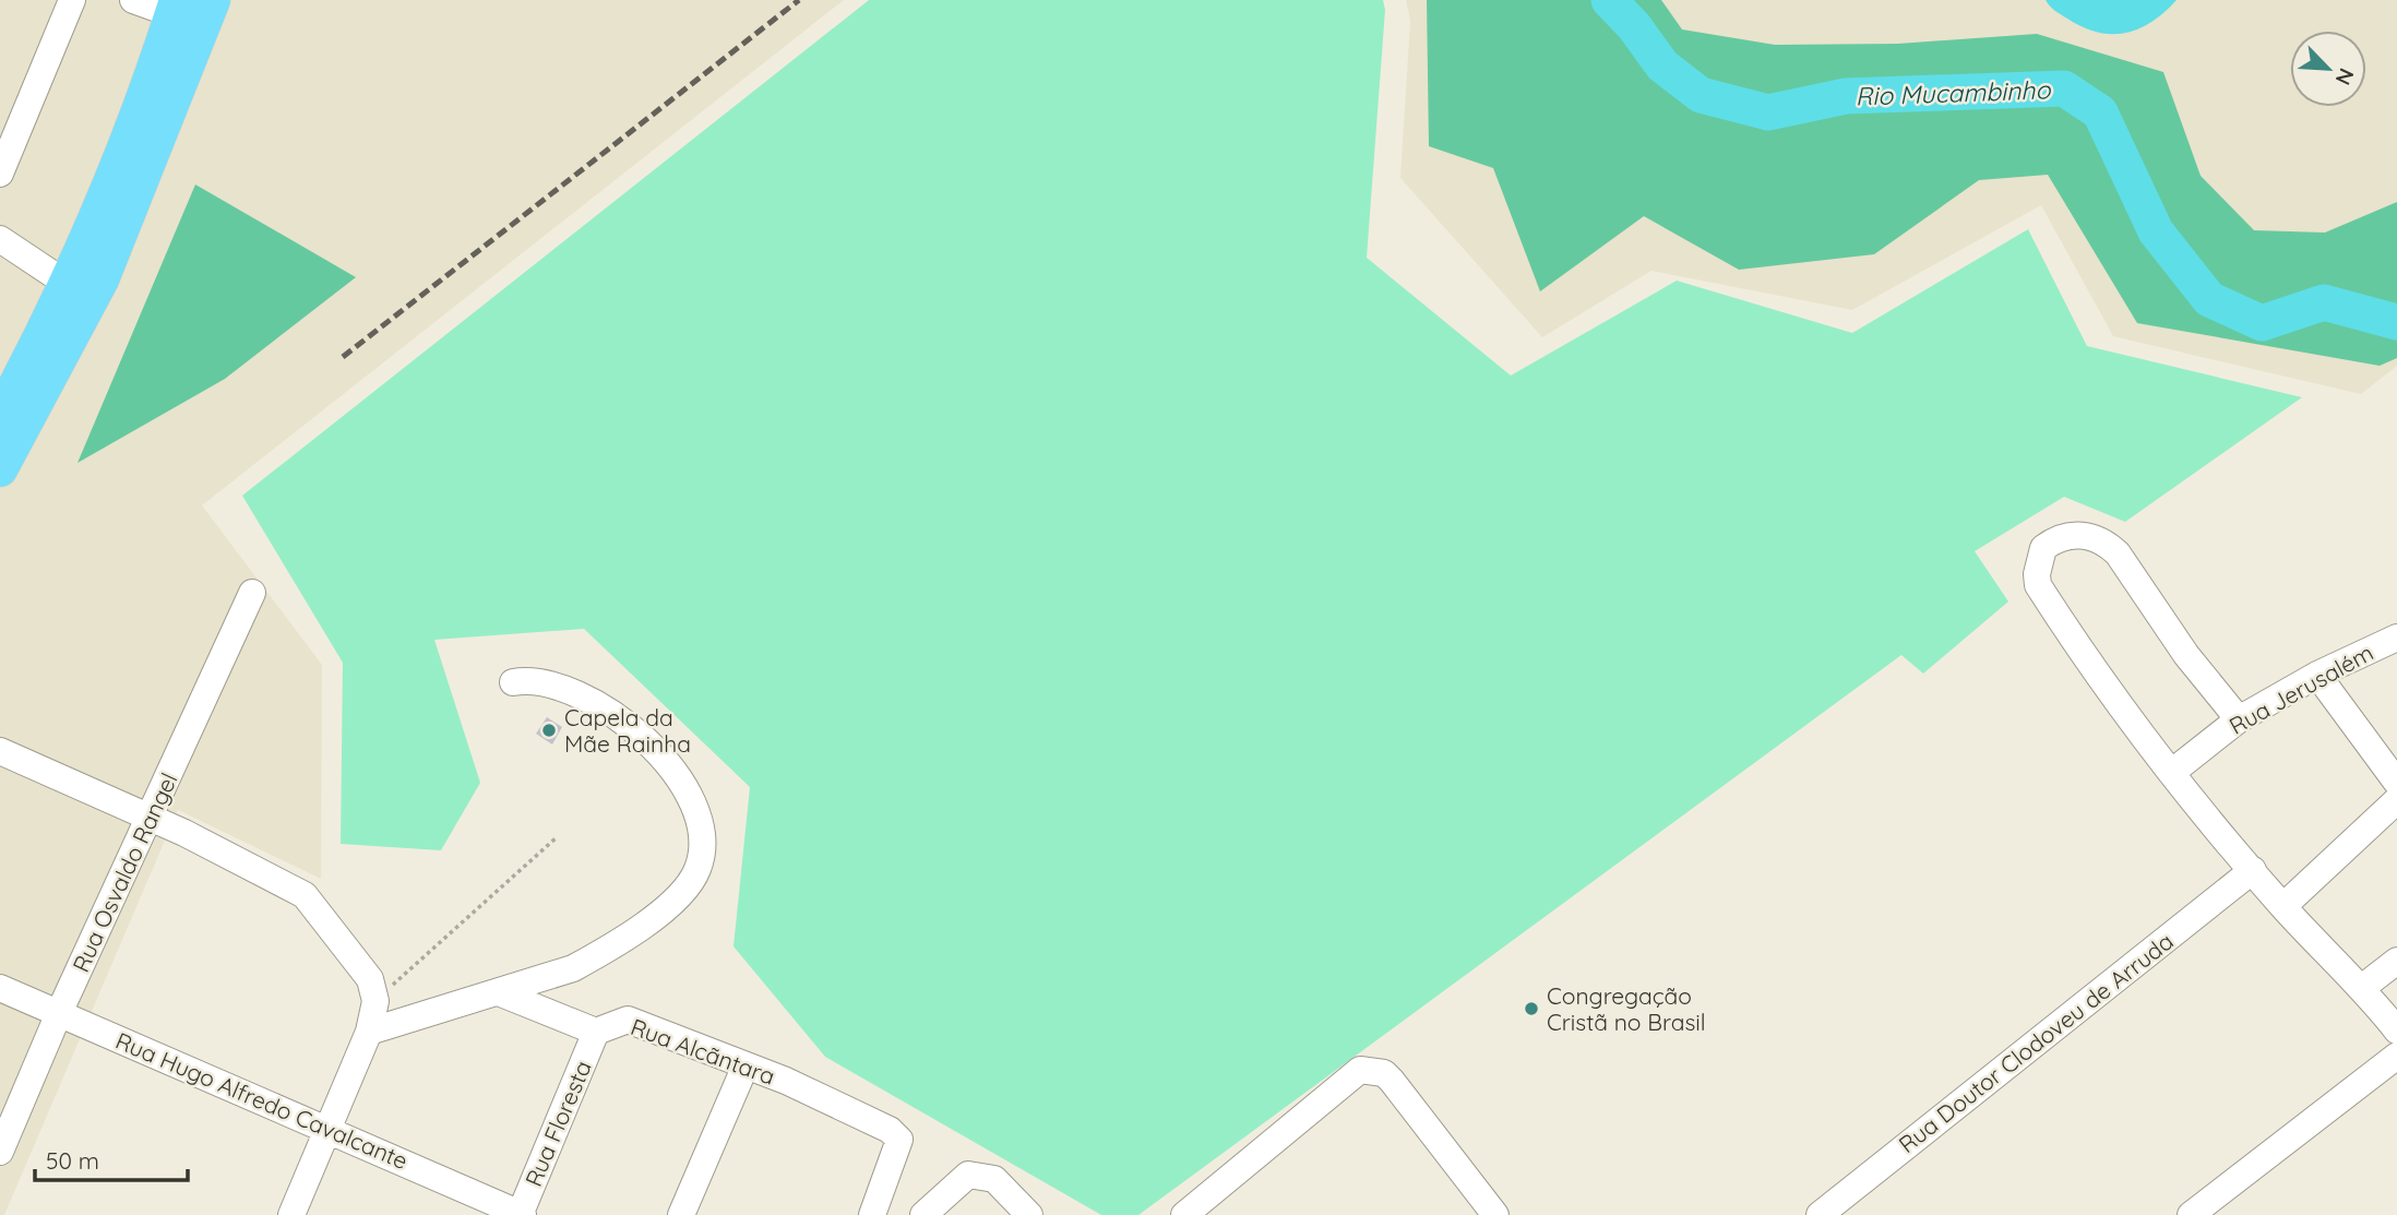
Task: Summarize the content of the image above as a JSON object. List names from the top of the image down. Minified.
{"streets":{"street":["Rua Jerusalém","Rua Osvaldo Rangel","Rua Doutor Clodoveu de Arruda","Rua Alcãntara","Rua Hugo Alfredo Cavalcante","Rua Floresta"]},"crossings":[["Rua Osvaldo Rangel","Rua Hugo Alfredo Cavalcante"],["Rua Alcãntara","Rua Floresta"],["Rua Hugo Alfredo Cavalcante","Rua Floresta"]],"water":["Rio Mucambinho"],"places":["Capela da Mãe Rainha","Congregação Cristã no Brasil"],"scale_bar":"50 m","north":"bottom right"}
